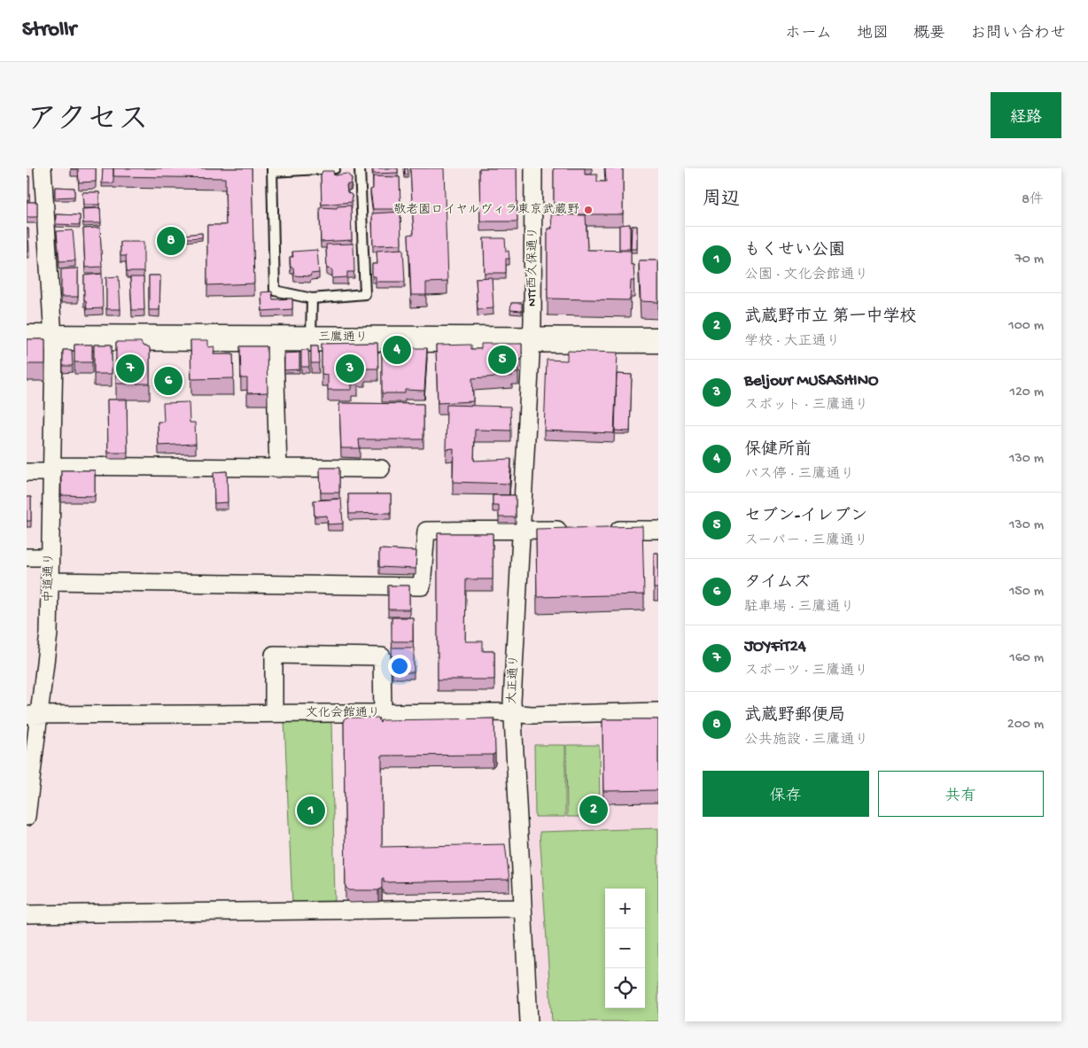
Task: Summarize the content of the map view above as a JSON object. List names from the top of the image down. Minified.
{"streets":{"main road":["三鷹通り"],"street":["NTT西久保通り","中道通り","大正通り","文化会館通り"]},"crossings":[["NTT西久保通り","三鷹通り"],["NTT西久保通り","大正通り"],["三鷹通り","中道通り"],["三鷹通り","大正通り"],["中道通り","文化会館通り"],["大正通り","文化会館通り"]],"places":["敬老園ロイヤルヴィラ東京武蔵野"],"page":{"header":"Strollr","nav":["ホーム","地図","概要","お問い合わせ"],"title":"アクセス","buttons":["経路",["保存","共有"]],"heading":["周辺","8件"],"pins":["8","4","5","3","7","6","2","1"],"list":[{"mark":"1","name":"もくせい公園","note":"公園 · 文化会館通り","value":"70 m"},{"mark":"2","name":"武蔵野市立 第一中学校","note":"学校 · 大正通り","value":"100 m"},{"mark":"3","name":"Beljour MUSASHINO","note":"スポット · 三鷹通り","value":"120 m"},{"mark":"4","name":"保健所前","note":"バス停 · 三鷹通り","value":"130 m"},{"mark":"5","name":"セブン-イレブン","note":"スーパー · 三鷹通り","value":"130 m"},{"mark":"6","name":"タイムズ","note":"駐車場 · 三鷹通り","value":"150 m"},{"mark":"7","name":"JOYFiT24","note":"スポーツ · 三鷹通り","value":"160 m"},{"mark":"8","name":"武蔵野郵便局","note":"公共施設 · 三鷹通り","value":"200 m"}],"map_buttons":["+","−"]}}
